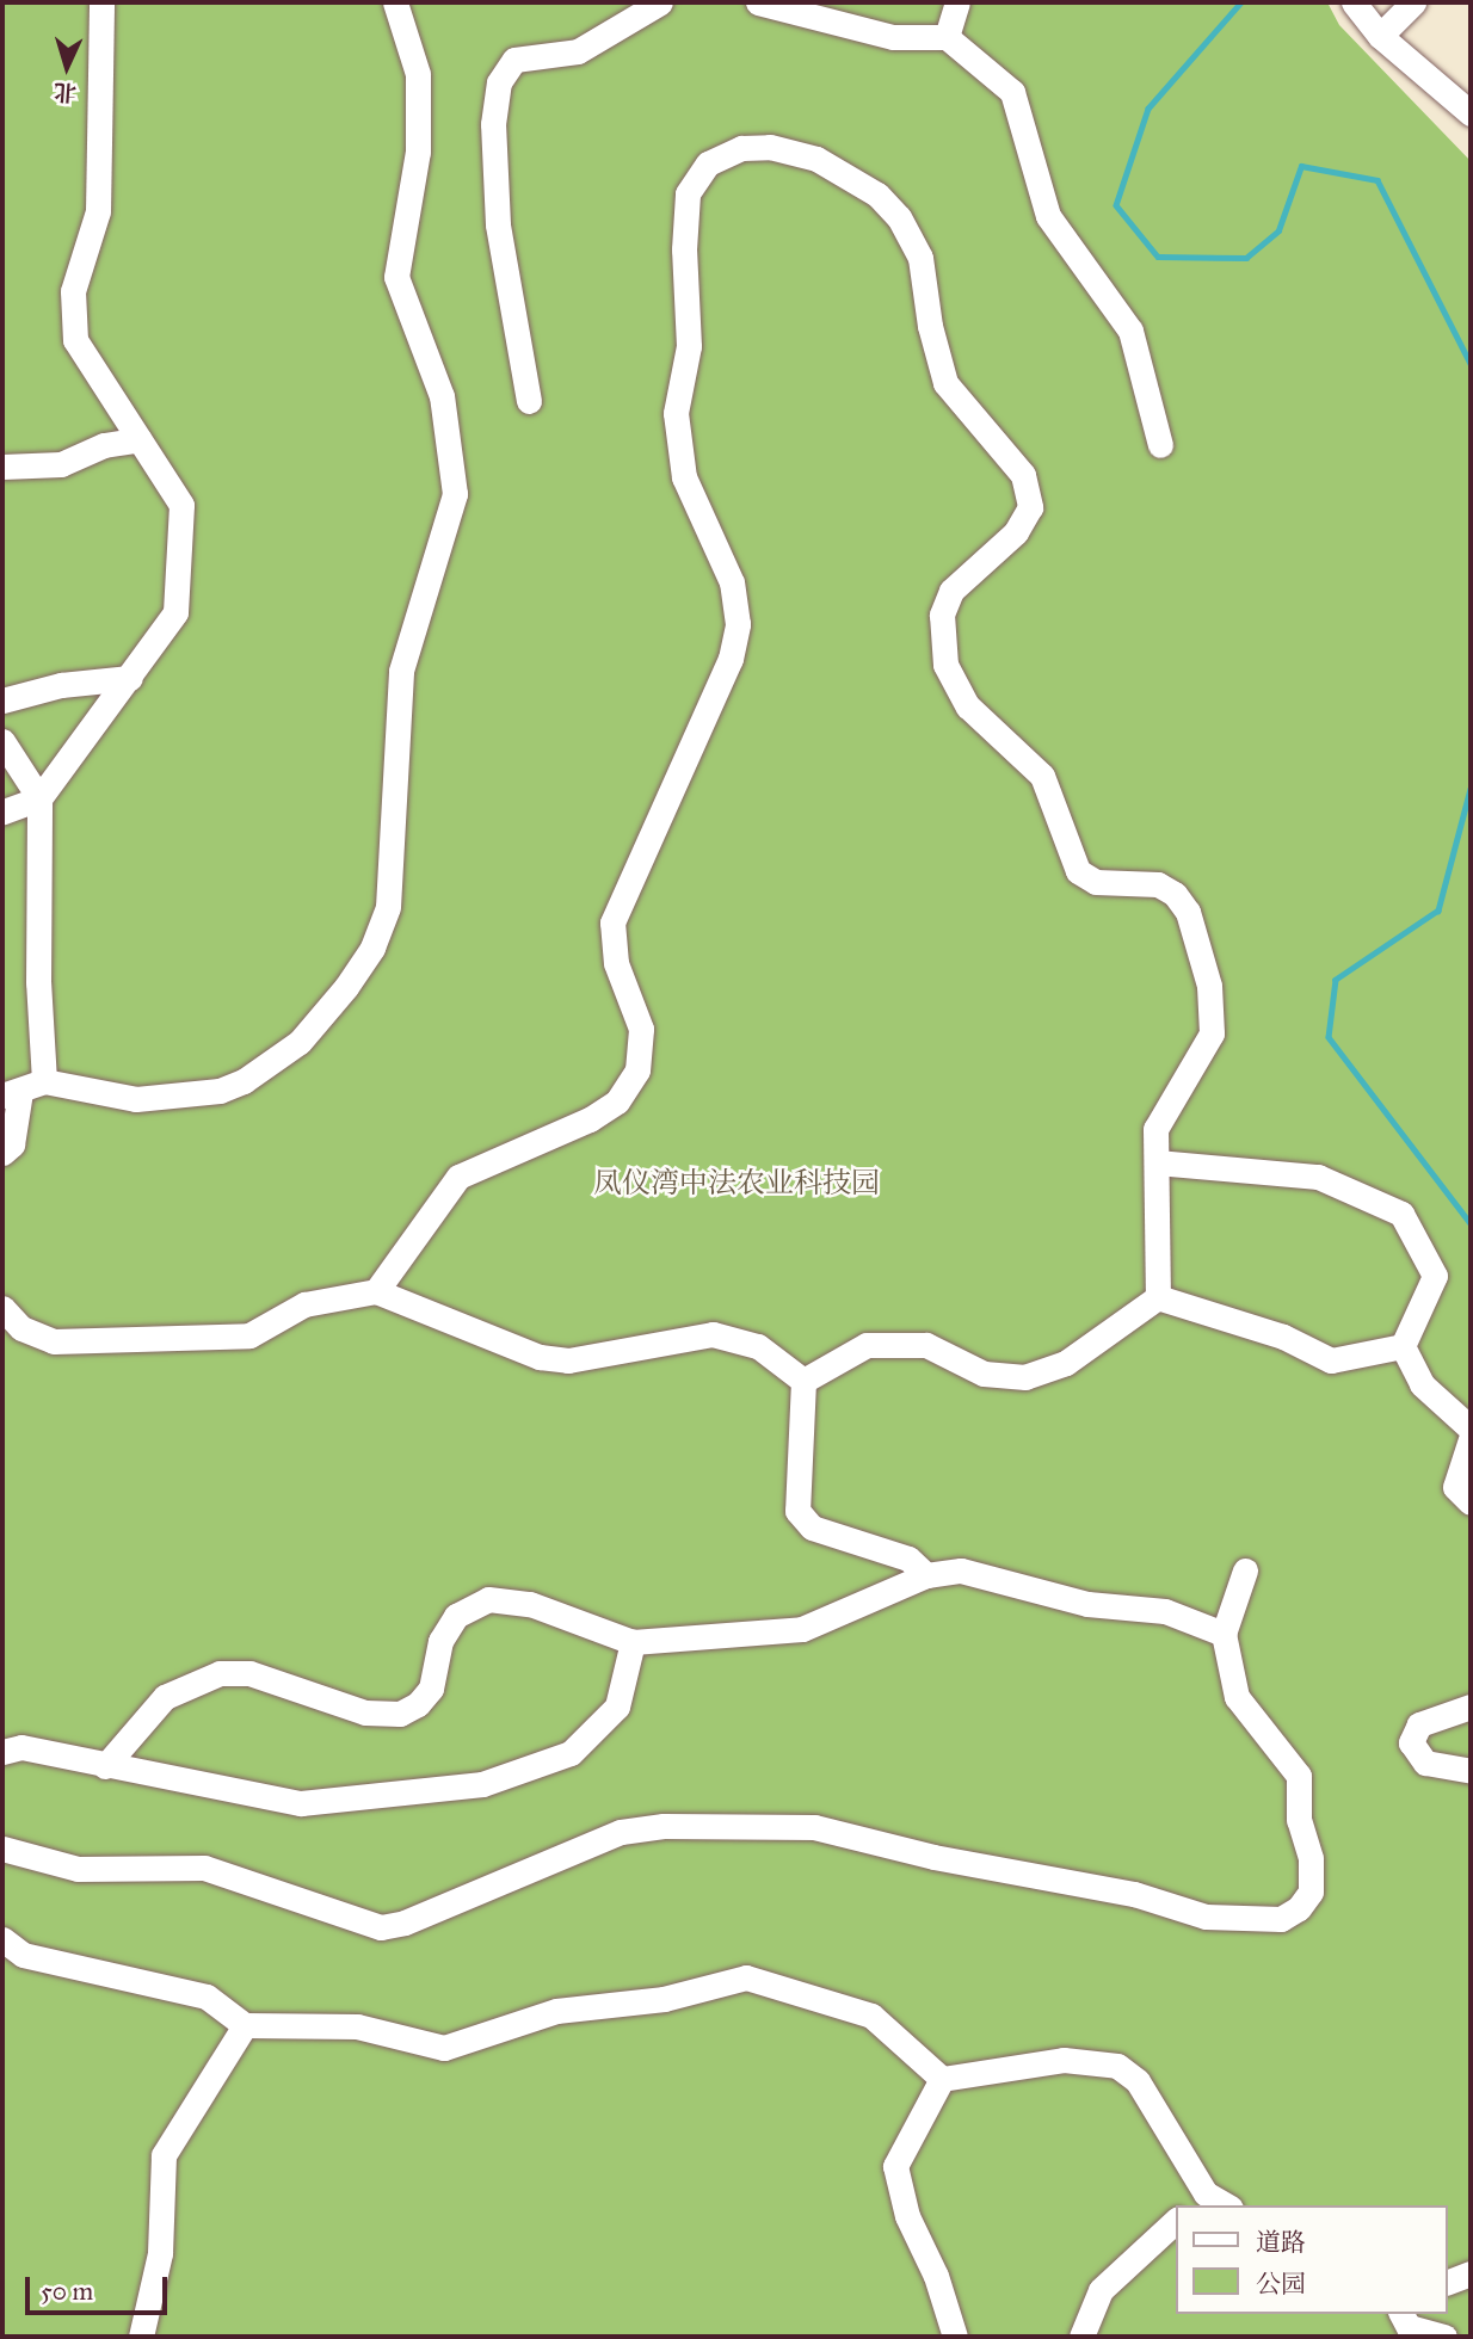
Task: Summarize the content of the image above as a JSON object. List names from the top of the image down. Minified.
{"parks":["凤仪湾中法农业科技园"],"legend":["道路","公园"],"scale_bar":"50 m","north":"bottom"}
